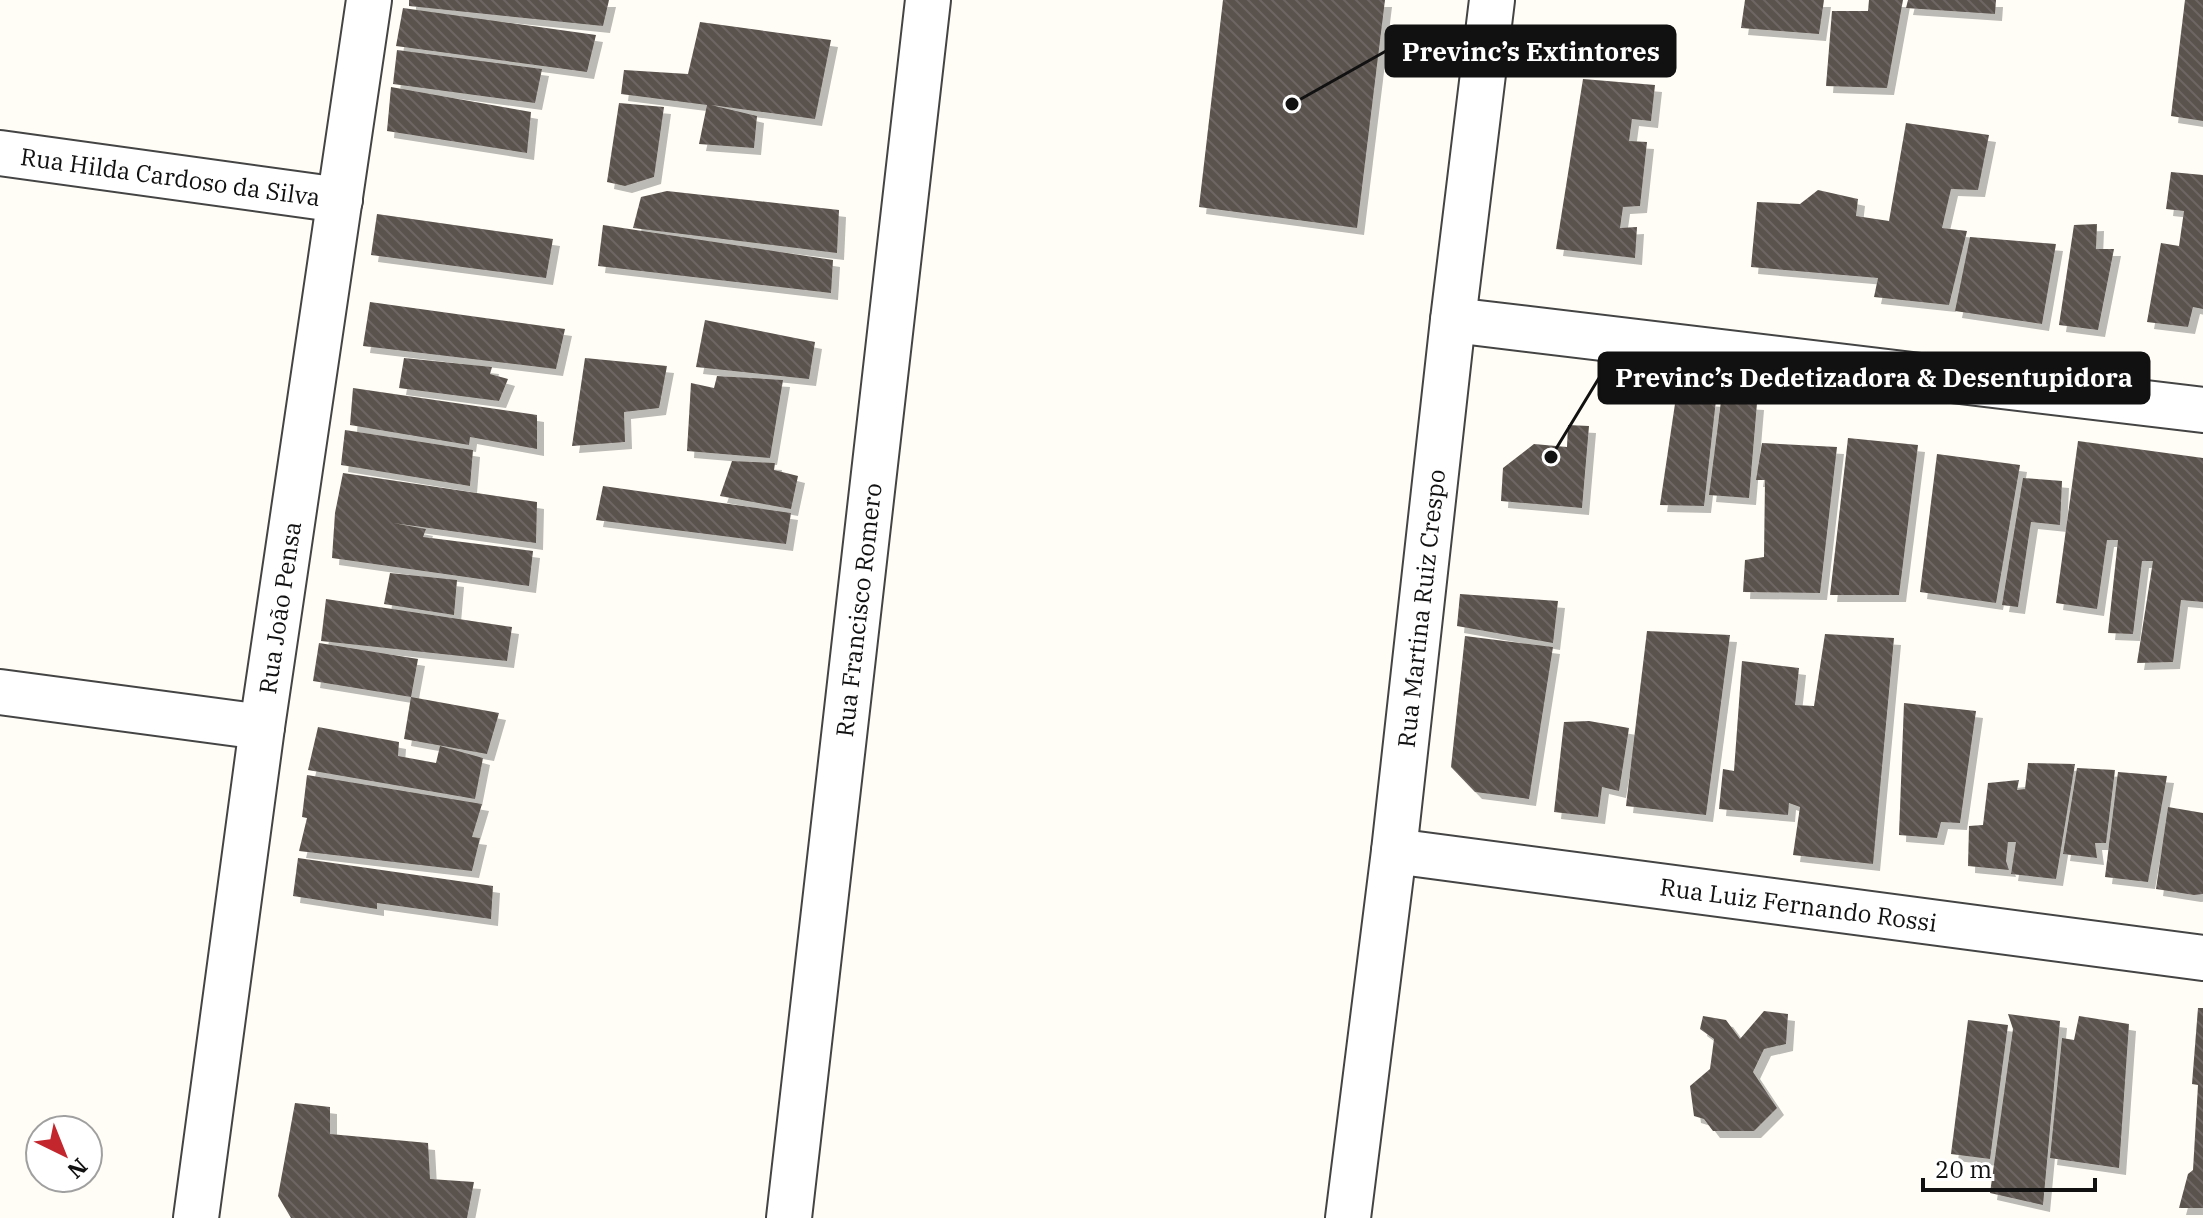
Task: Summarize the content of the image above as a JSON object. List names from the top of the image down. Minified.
{"streets":{"street":["Rua Hilda Cardoso da Silva","Rua João Pensa","Rua Francisco Romero","Rua Martina Ruiz Crespo","Rua Luiz Fernando Rossi"]},"crossings":[["Rua Hilda Cardoso da Silva","Rua João Pensa"],["Rua Martina Ruiz Crespo","Rua Luiz Fernando Rossi"]],"places":["Previnc’s Extintores","Previnc’s Dedetizadora & Desentupidora"],"scale_bar":"20 m","north":"bottom right"}
